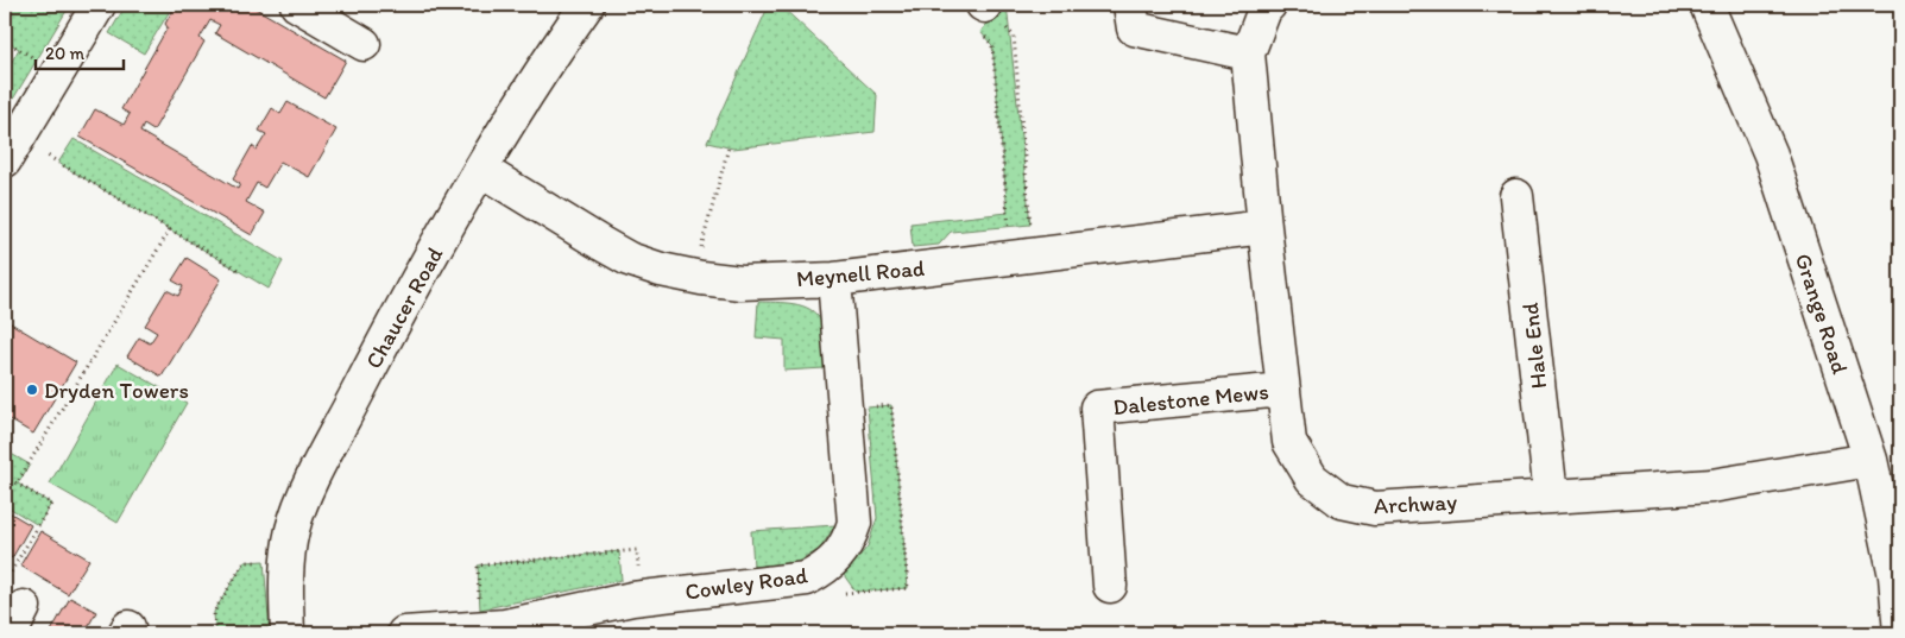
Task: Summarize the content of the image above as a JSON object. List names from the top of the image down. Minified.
{"streets":{"street":["Meynell Road","Chaucer Road","Grange Road","Hale End","Dalestone Mews","Archway","Cowley Road"]},"crossings":[["Meynell Road","Chaucer Road"],["Meynell Road","Archway"],["Meynell Road","Cowley Road"],["Grange Road","Archway"],["Hale End","Archway"],["Dalestone Mews","Archway"]],"places":["Dryden Towers"],"scale_bar":"20 m"}
